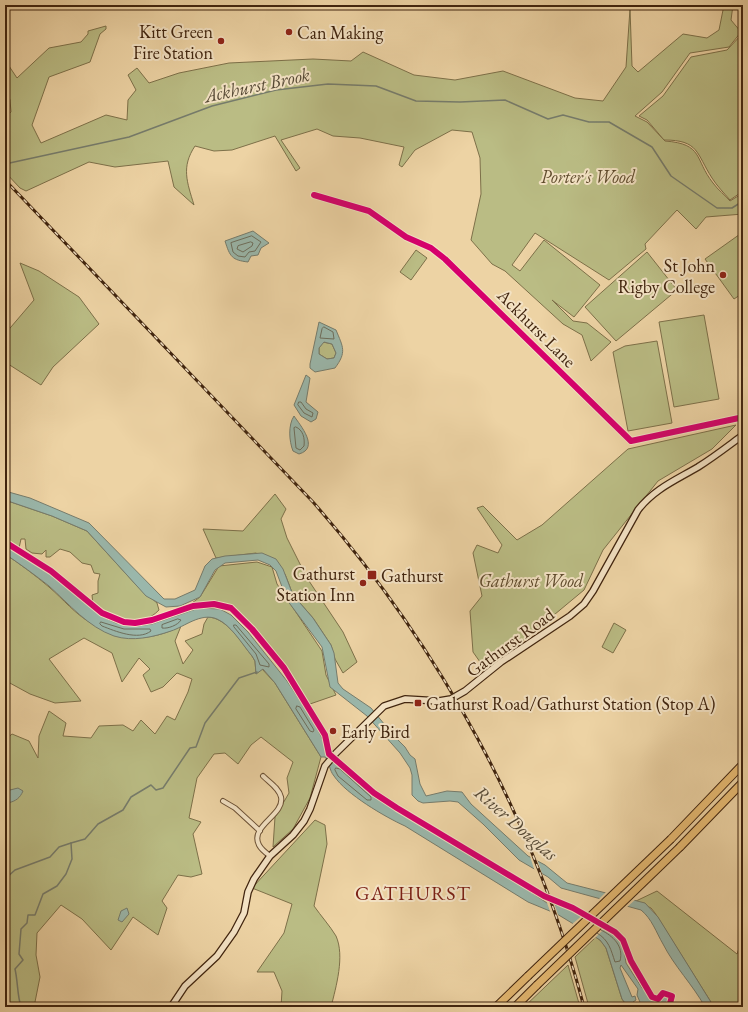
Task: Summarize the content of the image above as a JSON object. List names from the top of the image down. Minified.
{"streets":{"main road":["Gathurst Road"],"street":["Ackhurst Lane"]},"districts":["GATHURST"],"water":["Ackhurst Brook","River Douglas"],"parks":["Porter's Wood","Gathurst Wood"],"places":{"other":["Can Making","Kitt Green Fire Station","St John Rigby College","Gathurst Station Inn","Early Bird"],"transit":["Gathurst","Gathurst Road/Gathurst Station (Stop A)"]}}
